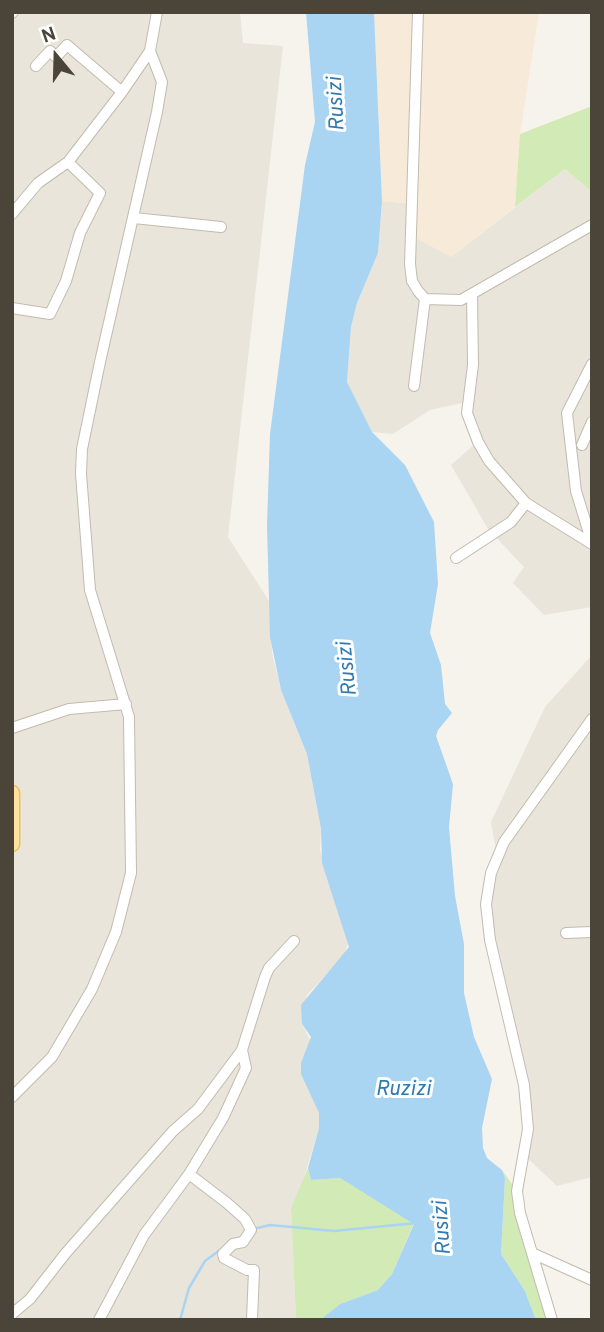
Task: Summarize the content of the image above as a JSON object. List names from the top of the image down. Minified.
{"water":["Rusizi","Ruzizi"],"north":"top"}
